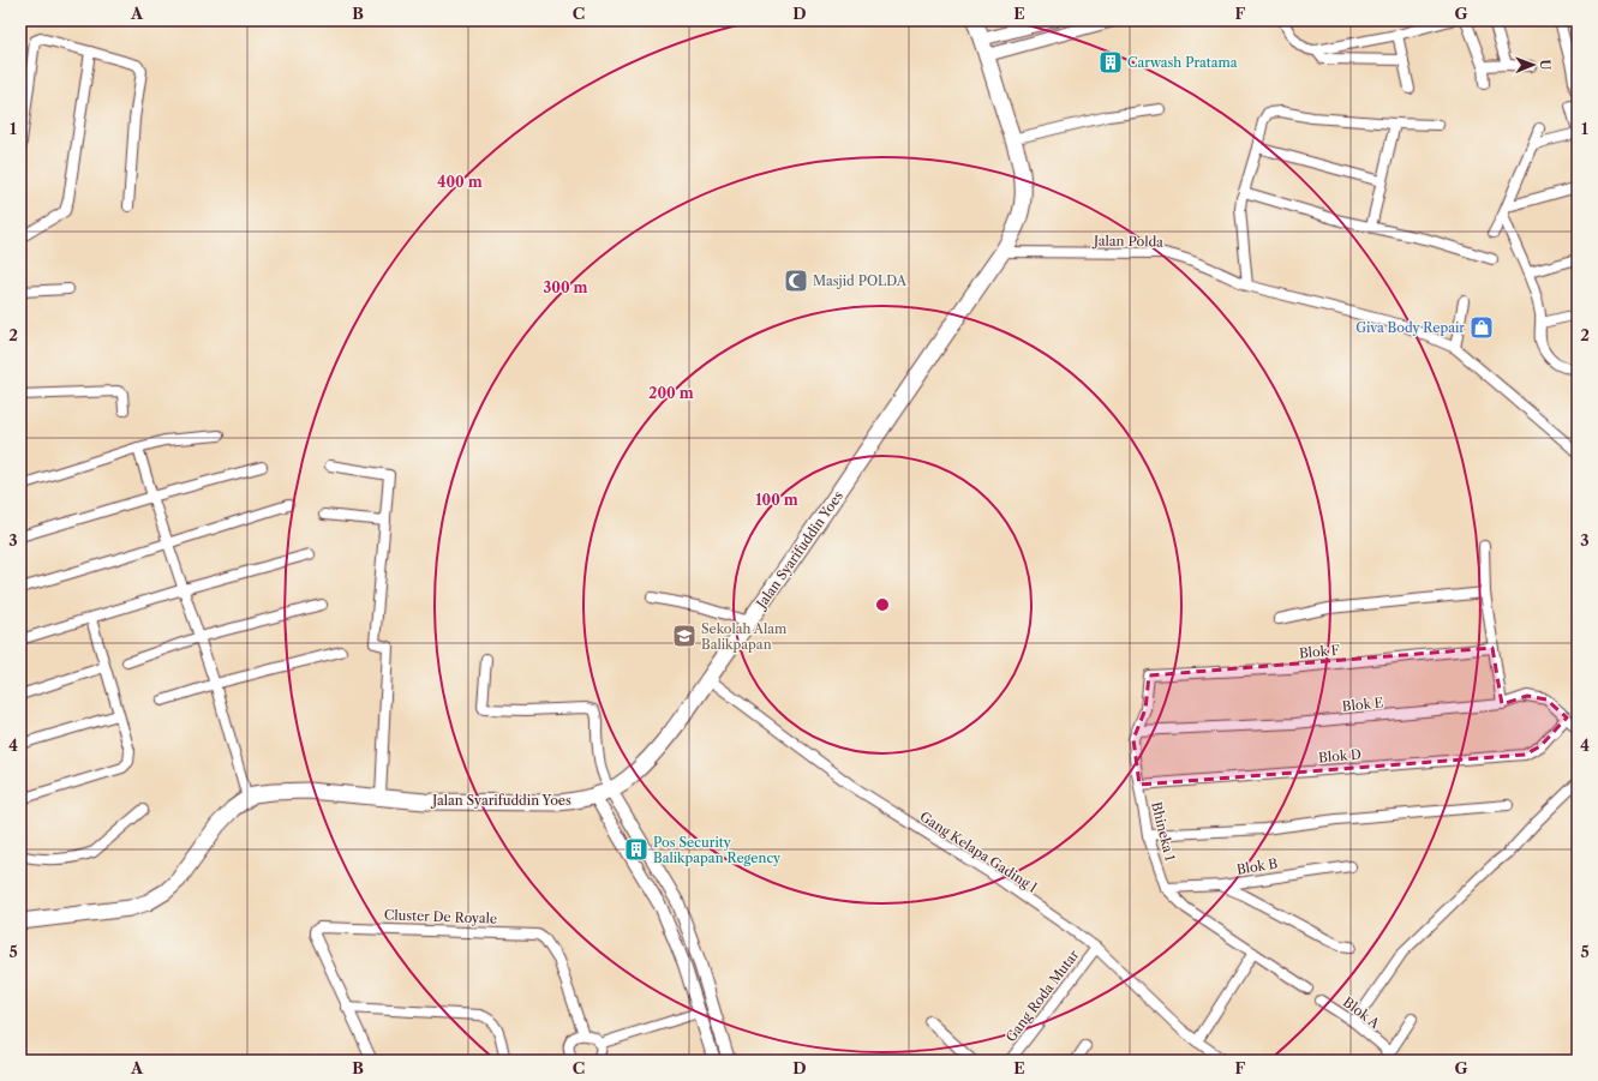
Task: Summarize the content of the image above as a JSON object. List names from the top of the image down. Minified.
{"streets":{"highway":["Jalan Syarifuddin Yoes"],"street":["Jalan Polda","Blok F","Blok E","Blok D","Bhineka 1","Gang Kelapa Gading I","Blok B","Cluster De Royale","Gang Roda Mutar","Blok A"]},"crossings":[["Jalan Polda","Jalan Syarifuddin Yoes"],["Jalan Syarifuddin Yoes","Gang Kelapa Gading I"],["Blok F","Bhineka 1"],["Blok E","Blok D"],["Blok E","Bhineka 1"],["Blok D","Bhineka 1"],["Bhineka 1","Blok B"],["Gang Kelapa Gading I","Gang Roda Mutar"]],"places":{"building":["Carwash Pratama","Pos Security Balikpapan Regency"],"mosque":["Masjid POLDA"],"shop":["Giva Body Repair"],"school or university":["Sekolah Alam Balikpapan"]},"north":"right","grid":{"columns":["A","B","C","D","E","F","G"],"rows":["1","2","3","4","5"]},"rings":["400 m","300 m","200 m","100 m"]}
